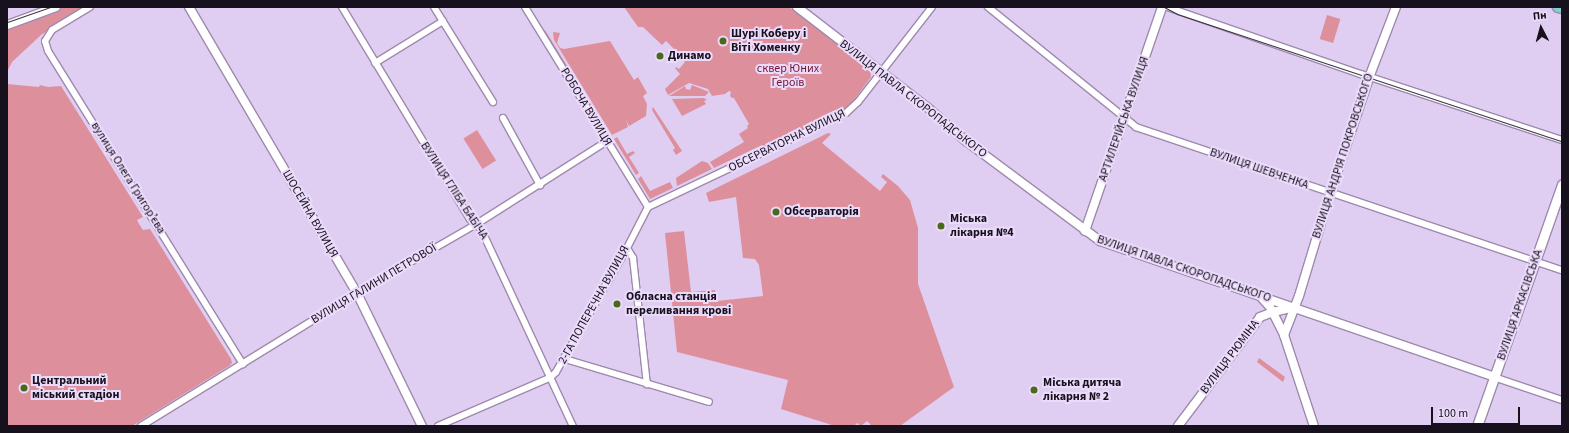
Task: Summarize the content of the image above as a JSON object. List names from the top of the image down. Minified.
{"streets":{"main road":["ВУЛИЦЯ АРКАСІВСЬКА"],"street":["ВУЛИЦЯ ПАВЛА СКОРОПАДСЬКОГО","РОБОЧА ВУЛИЦЯ","АРТИЛЕРІЙСЬКА ВУЛИЦЯ","ОБСЕРВАТОРНА ВУЛИЦЯ","ВУЛИЦЯ АНДРІЯ ПОКРОВСЬКОГО","ВУЛИЦЯ ШЕВЧЕНКА","вулиця Олега Григорʼєва","ВУЛИЦЯ ГЛІБА БАБІЧА","ШОСЕЙНА ВУЛИЦЯ","ВУЛИЦЯ ГАЛИНИ ПЕТРОВОЇ","2-ГА ПОПЕРЕЧНА ВУЛИЦЯ","ВУЛИЦЯ РЮМІНА"]},"crossings":[["ВУЛИЦЯ ПАВЛА СКОРОПАДСЬКОГО","АРТИЛЕРІЙСЬКА ВУЛИЦЯ"],["ВУЛИЦЯ ПАВЛА СКОРОПАДСЬКОГО","ОБСЕРВАТОРНА ВУЛИЦЯ"],["ВУЛИЦЯ ПАВЛА СКОРОПАДСЬКОГО","ВУЛИЦЯ АНДРІЯ ПОКРОВСЬКОГО"],["ВУЛИЦЯ ПАВЛА СКОРОПАДСЬКОГО","ВУЛИЦЯ АРКАСІВСЬКА"],["ВУЛИЦЯ ПАВЛА СКОРОПАДСЬКОГО","ВУЛИЦЯ РЮМІНА"],["РОБОЧА ВУЛИЦЯ","ОБСЕРВАТОРНА ВУЛИЦЯ"],["РОБОЧА ВУЛИЦЯ","ВУЛИЦЯ ГАЛИНИ ПЕТРОВОЇ"],["РОБОЧА ВУЛИЦЯ","2-ГА ПОПЕРЕЧНА ВУЛИЦЯ"],["АРТИЛЕРІЙСЬКА ВУЛИЦЯ","ВУЛИЦЯ ШЕВЧЕНКА"],["ОБСЕРВАТОРНА ВУЛИЦЯ","2-ГА ПОПЕРЕЧНА ВУЛИЦЯ"],["ВУЛИЦЯ АНДРІЯ ПОКРОВСЬКОГО","ВУЛИЦЯ ШЕВЧЕНКА"],["ВУЛИЦЯ АНДРІЯ ПОКРОВСЬКОГО","ВУЛИЦЯ РЮМІНА"],["ВУЛИЦЯ ШЕВЧЕНКА","ВУЛИЦЯ АРКАСІВСЬКА"],["вулиця Олега Григорʼєва","ВУЛИЦЯ ГАЛИНИ ПЕТРОВОЇ"],["ВУЛИЦЯ ГЛІБА БАБІЧА","ВУЛИЦЯ ГАЛИНИ ПЕТРОВОЇ"],["ВУЛИЦЯ ГЛІБА БАБІЧА","2-ГА ПОПЕРЕЧНА ВУЛИЦЯ"],["ШОСЕЙНА ВУЛИЦЯ","ВУЛИЦЯ ГАЛИНИ ПЕТРОВОЇ"]],"parks":["сквер Юних Героїв"],"places":["Шурі Коберу і Віті Хоменку","Динамо","Обсерваторія","Міська лікарня №4","Обласна станція переливання крові","Центральний міський стадіон","Міська дитяча лікарня № 2"],"scale_bar":"100 m","north":"top"}
